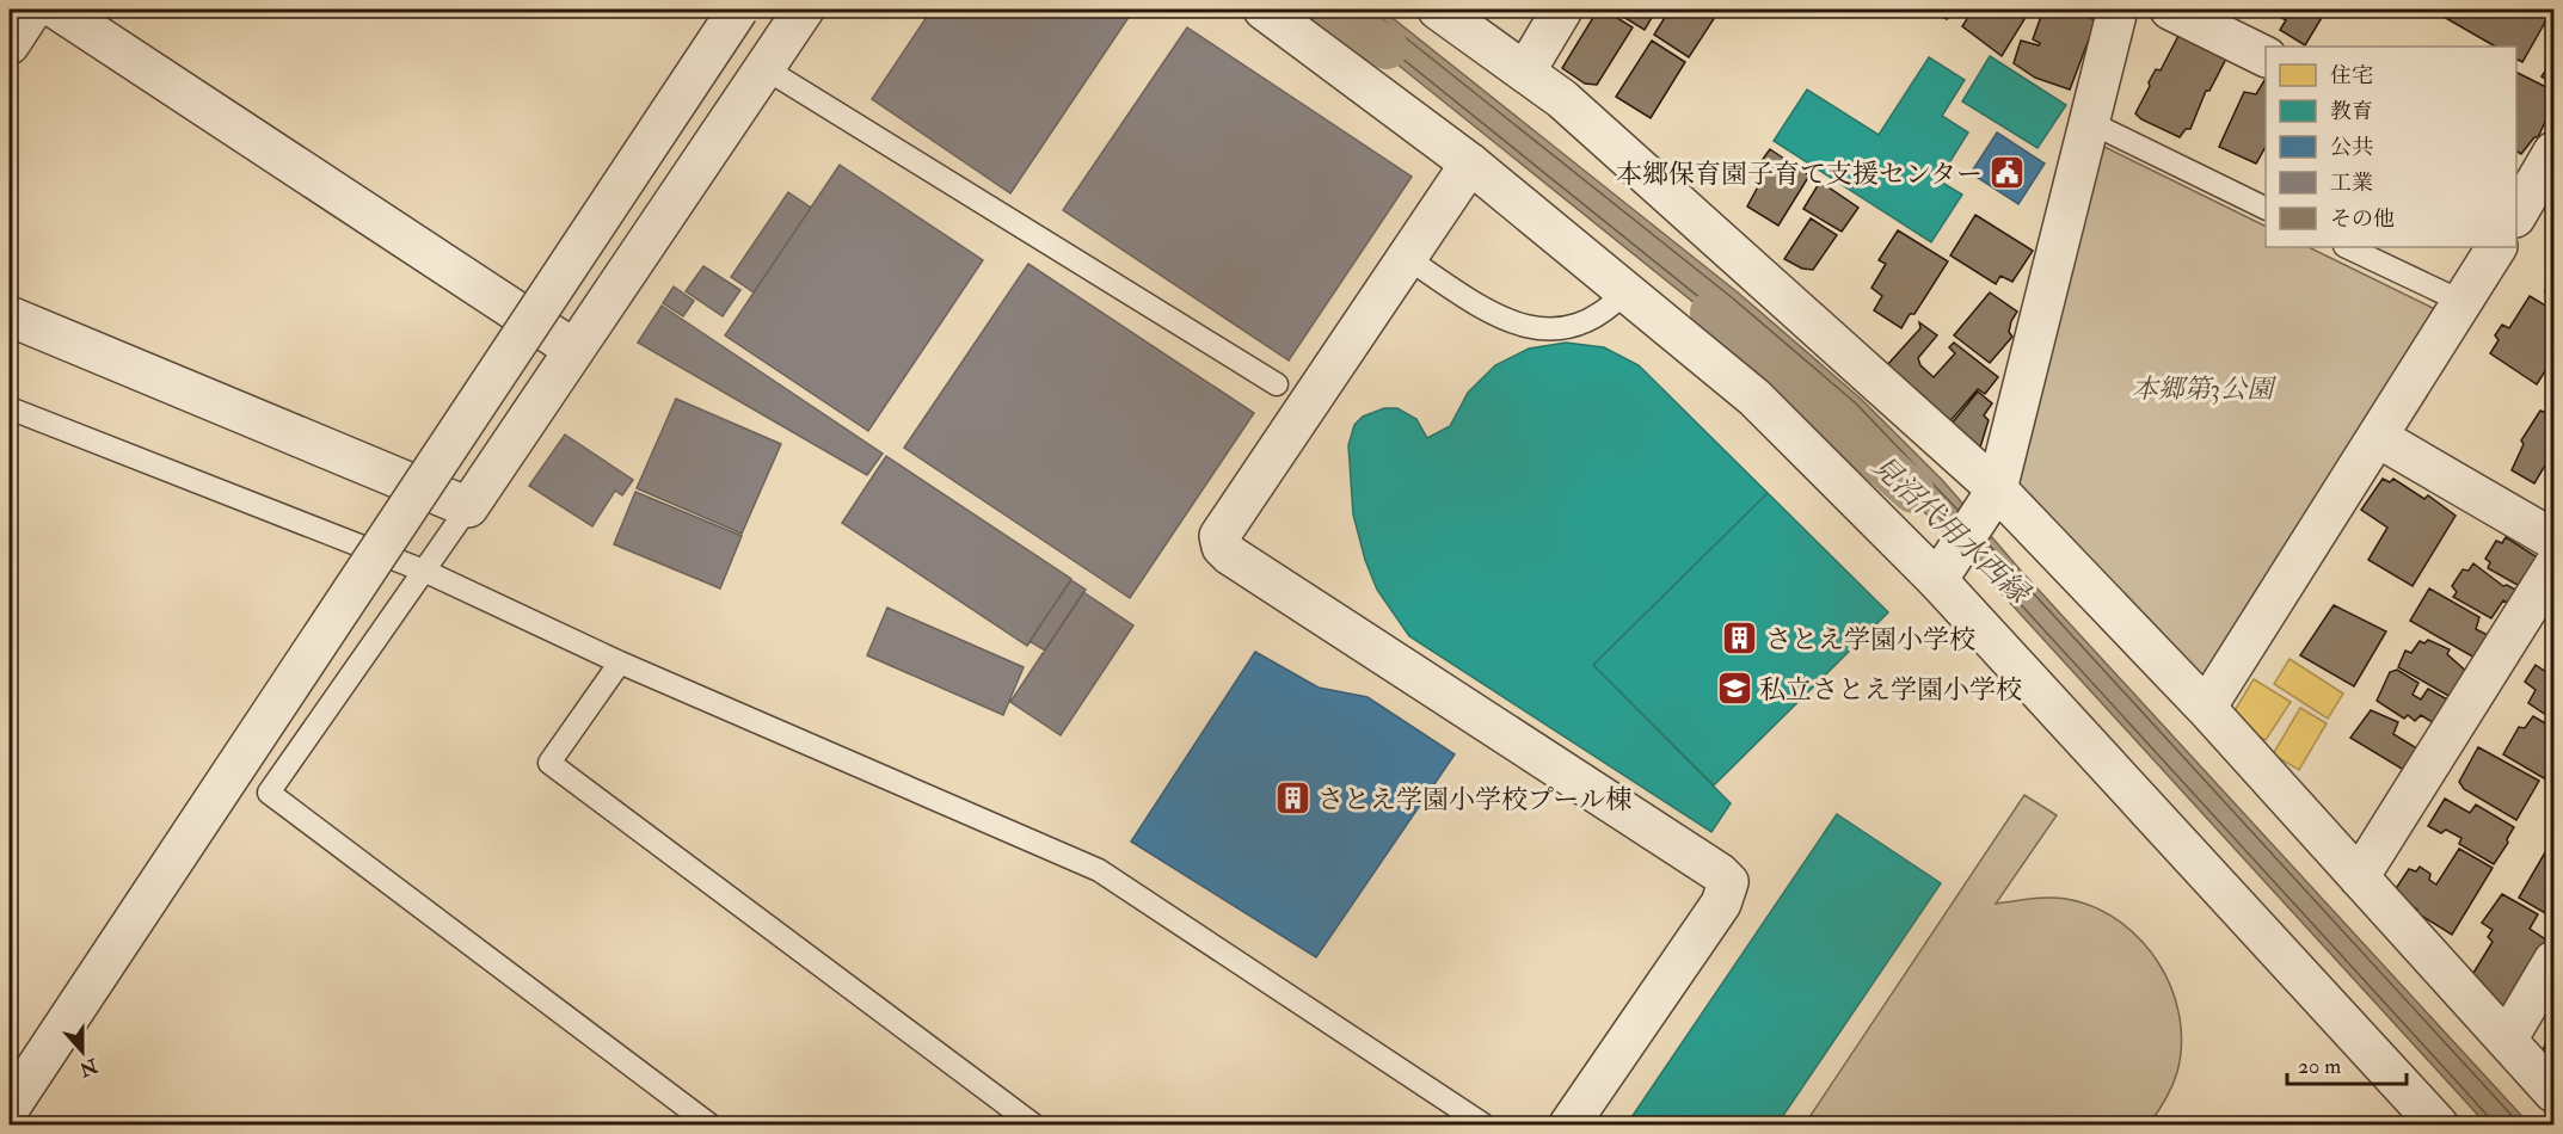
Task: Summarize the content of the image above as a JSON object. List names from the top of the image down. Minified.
{"water":["見沼代用水西縁"],"parks":["本郷第3公園"],"places":{"public building":["本郷保育園子育て支援センター"],"building":["さとえ学園小学校","さとえ学園小学校プール棟"],"school or university":["私立さとえ学園小学校"]},"legend":["住宅","教育","公共","工業","その他"],"scale_bar":"20 m","north":"bottom"}
